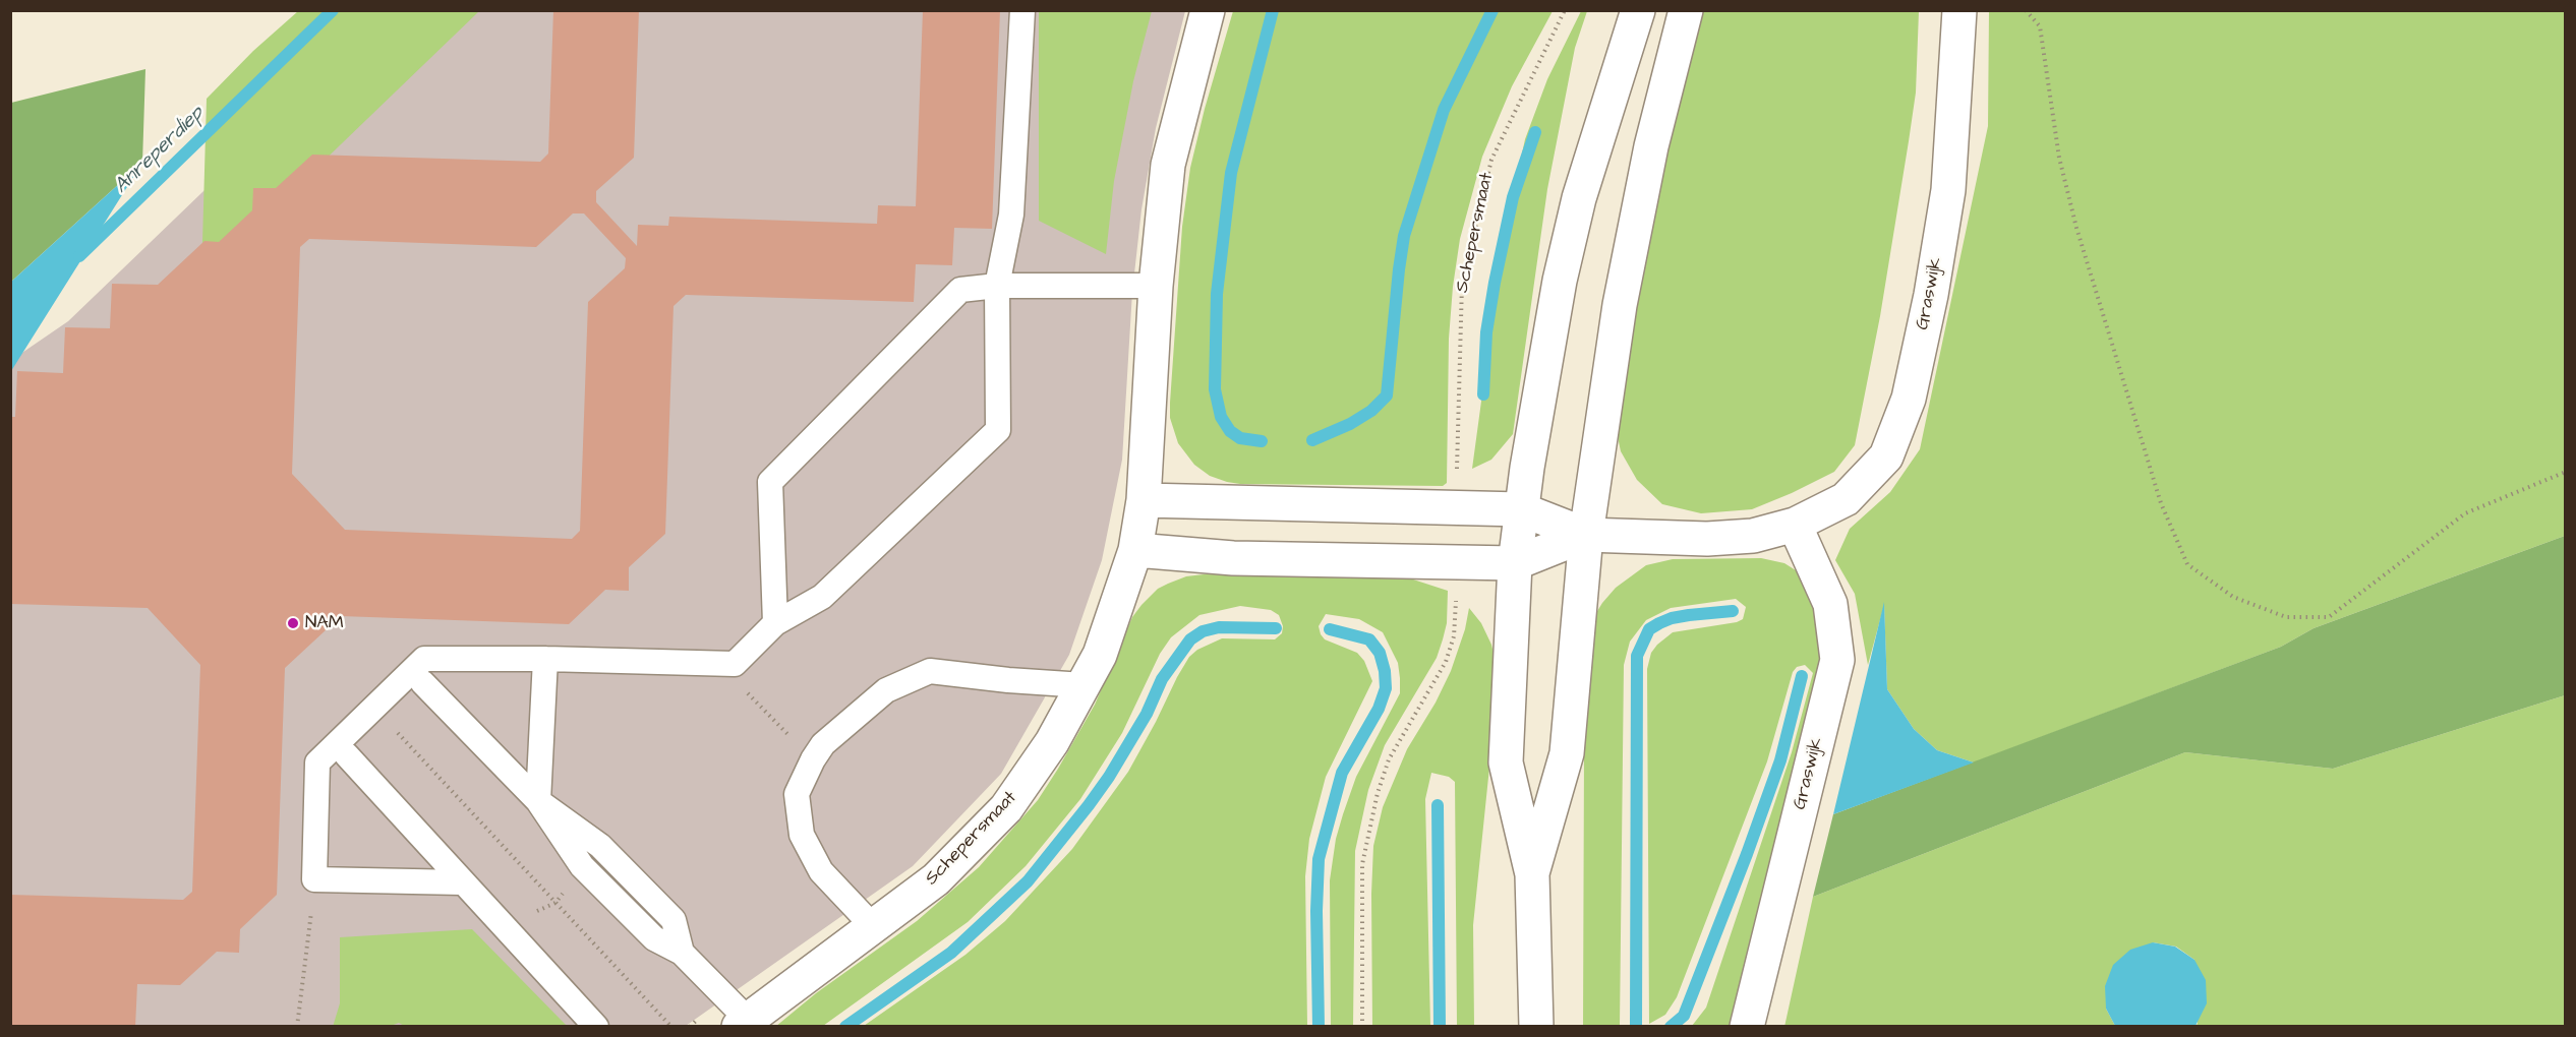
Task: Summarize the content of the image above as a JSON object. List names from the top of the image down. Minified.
{"streets":{"street":["Schepersmaat","Graswijk"]},"water":["Anreperdiep"],"places":["NAM"]}
